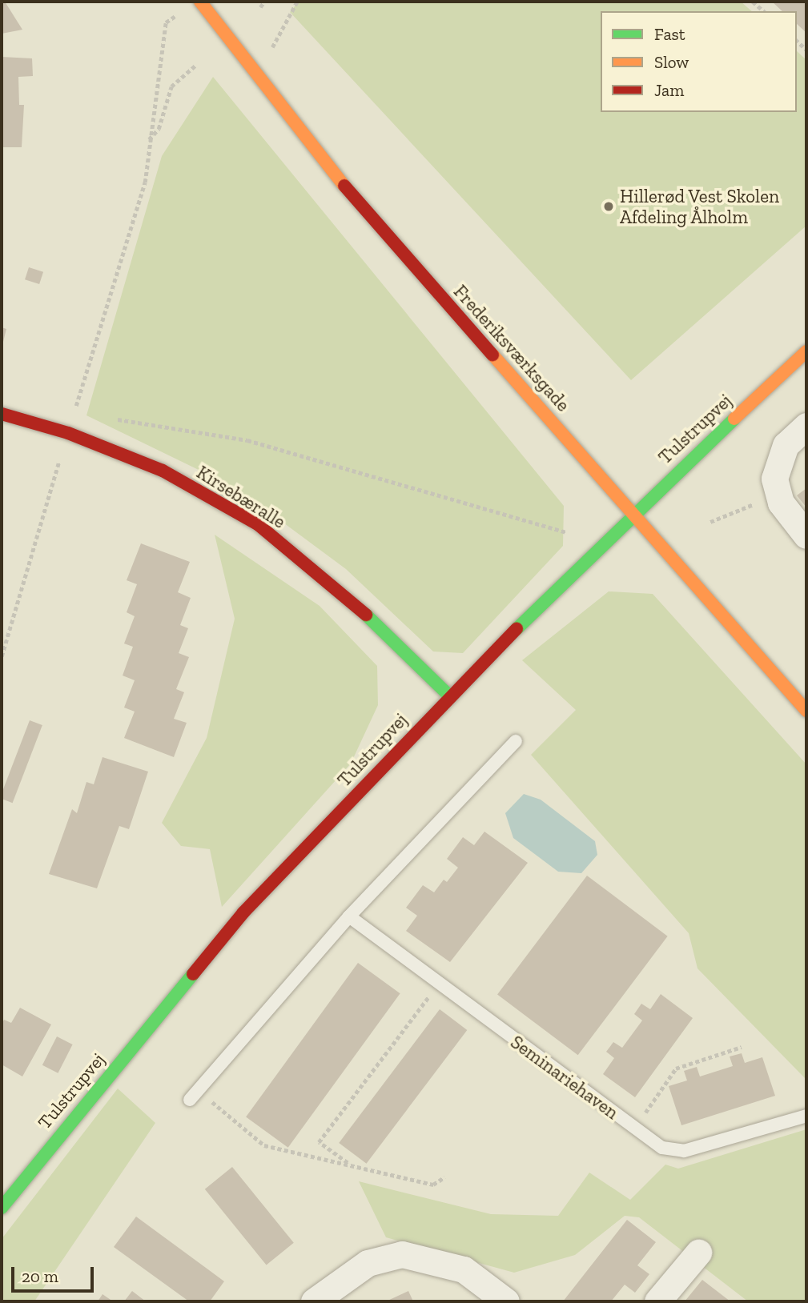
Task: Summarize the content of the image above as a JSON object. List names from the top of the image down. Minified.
{"streets":{"street":["Frederiksværksgade","Tulstrupvej","Kirsebæralle"],"lane":["Seminariehaven"]},"crossings":[["Frederiksværksgade","Tulstrupvej"],["Tulstrupvej","Kirsebæralle"]],"places":["Hillerød Vest Skolen Afdeling Ålholm"],"legend":["Fast","Slow","Jam"],"scale_bar":"20 m"}
